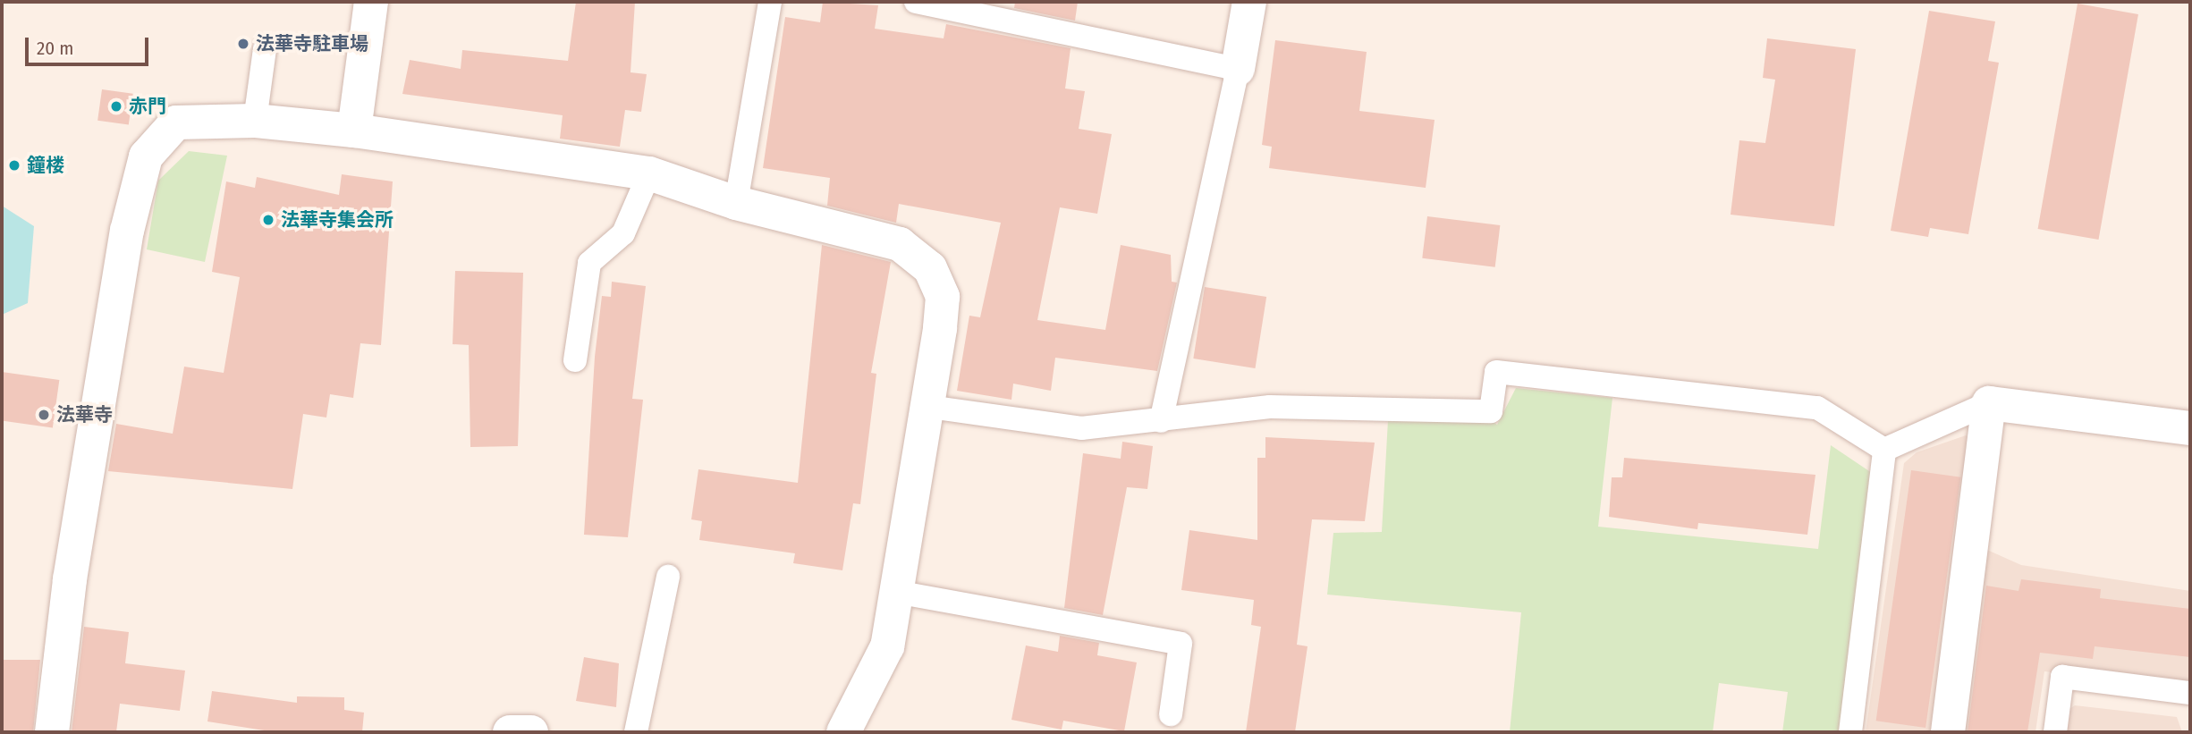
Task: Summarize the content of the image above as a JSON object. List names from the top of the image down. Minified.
{"places":["法華寺駐車場","赤門","鐘楼","法華寺集会所","法華寺"],"scale_bar":"20 m"}
